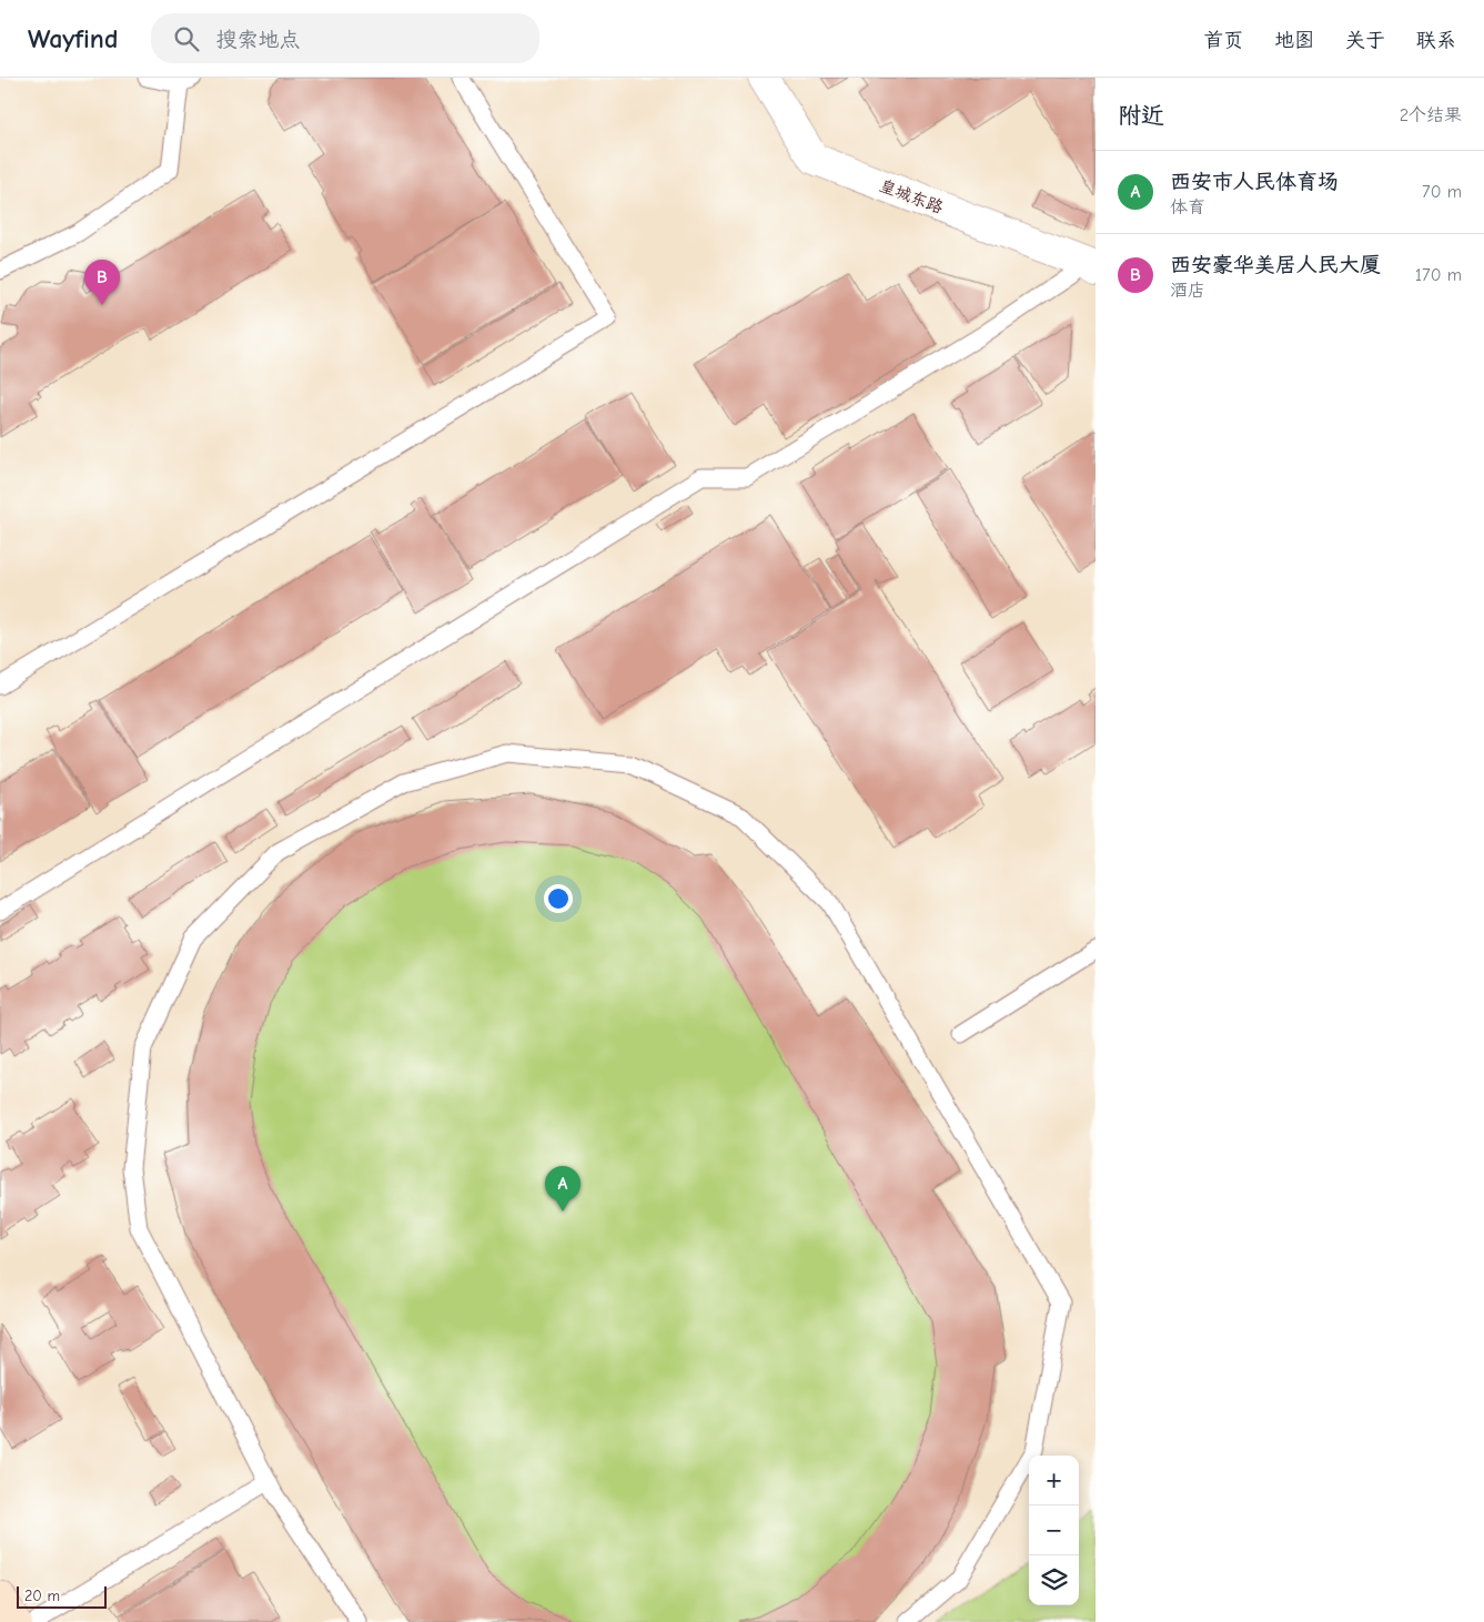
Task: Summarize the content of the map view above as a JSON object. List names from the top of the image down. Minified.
{"streets":{"street":["皇城东路"]},"scale_bar":"20 m","page":{"header":"Wayfind","search":"搜索地点","nav":["首页","地图","关于","联系"],"heading":["附近","2个结果"],"list":[{"mark":"A","name":"西安市人民体育场","note":"体育","value":"70 m"},{"mark":"B","name":"西安豪华美居人民大厦","note":"酒店","value":"170 m"}],"pins":["B","A"],"map_buttons":["+","−"],"scale":"20 m"}}
